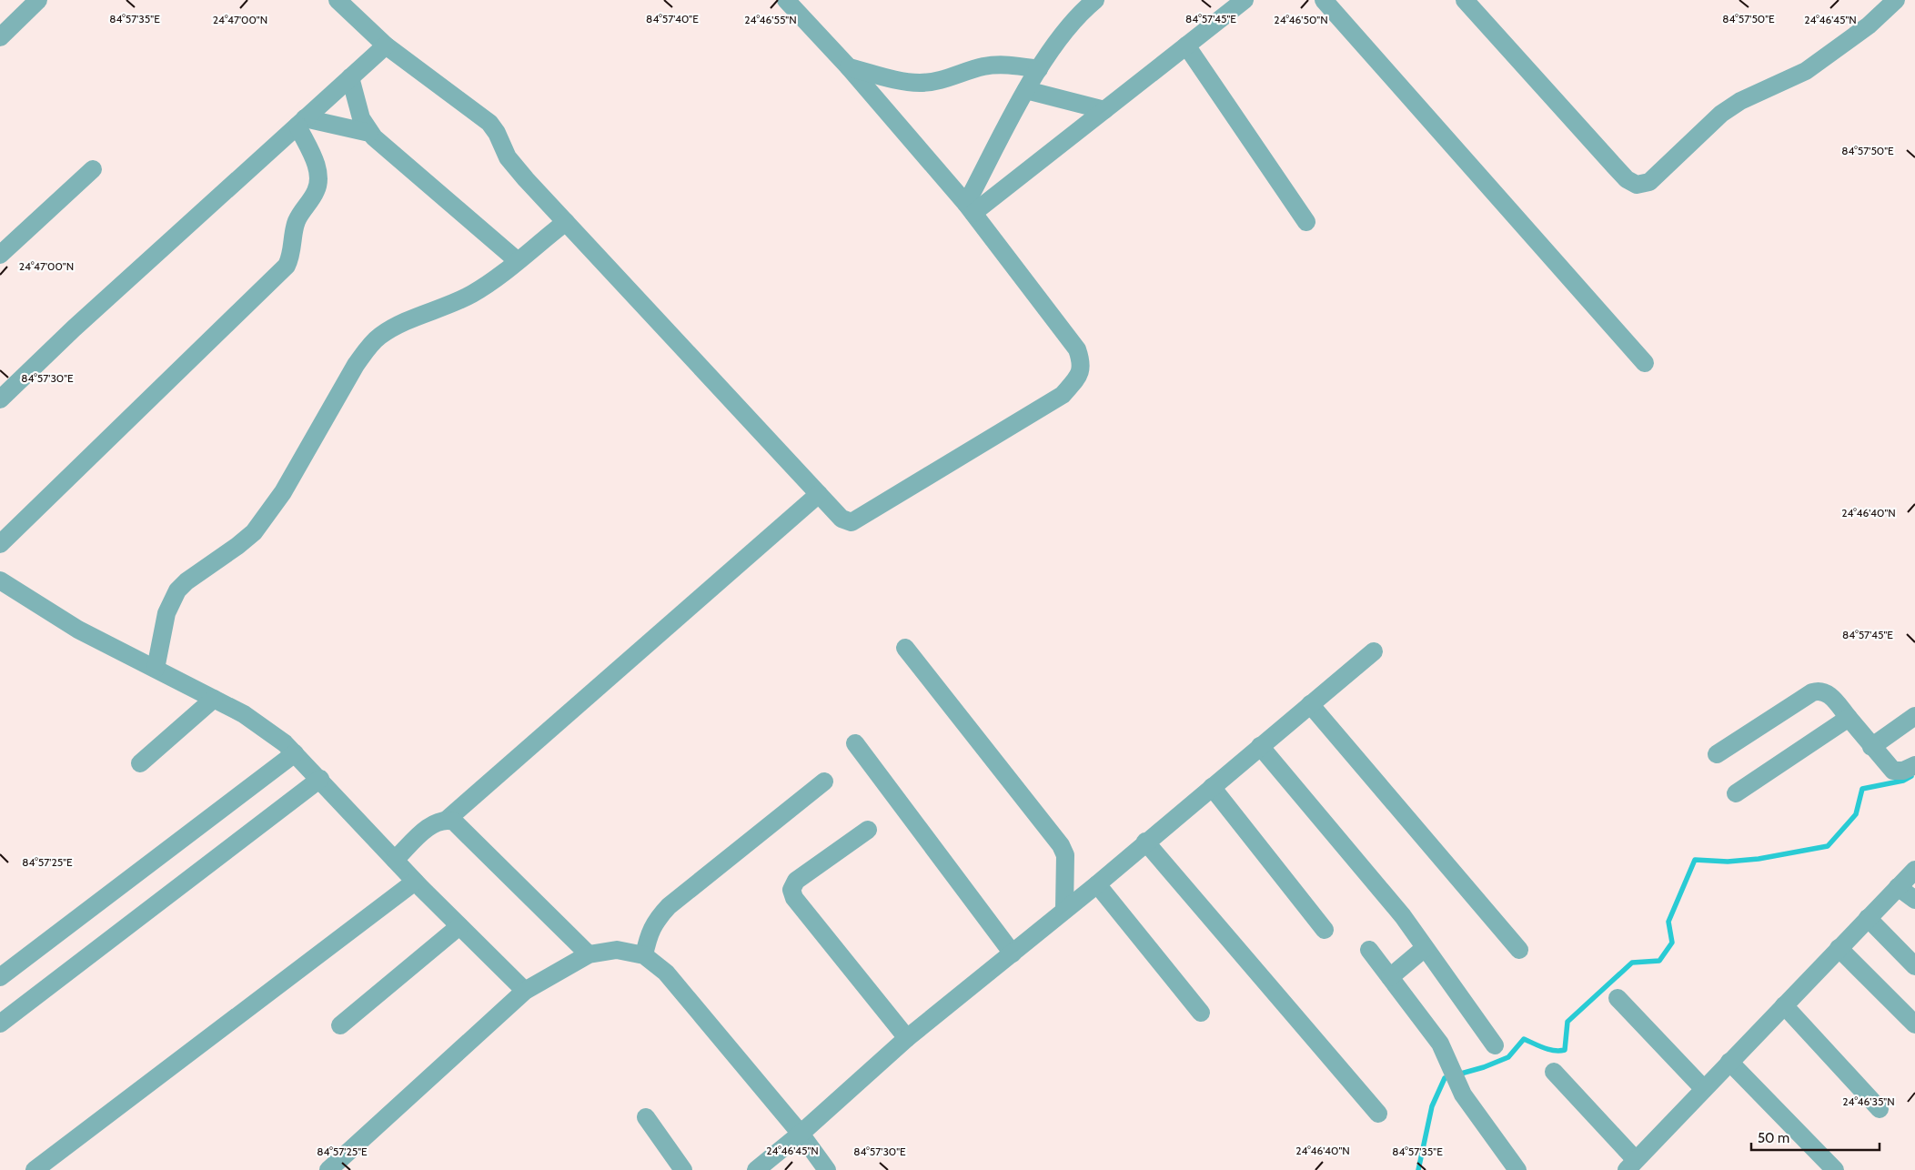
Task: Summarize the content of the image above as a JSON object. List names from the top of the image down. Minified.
{"scale_bar":"50 m","coordinates":["84°57'35\"E","84°57'40\"E","84°57'45\"E","84°57'50\"E","24°47'00\"N","24°46'55\"N","24°46'50\"N","24°46'45\"N","84°57'30\"E","24°46'40\"N","84°57'25\"E","24°46'35\"N"]}
